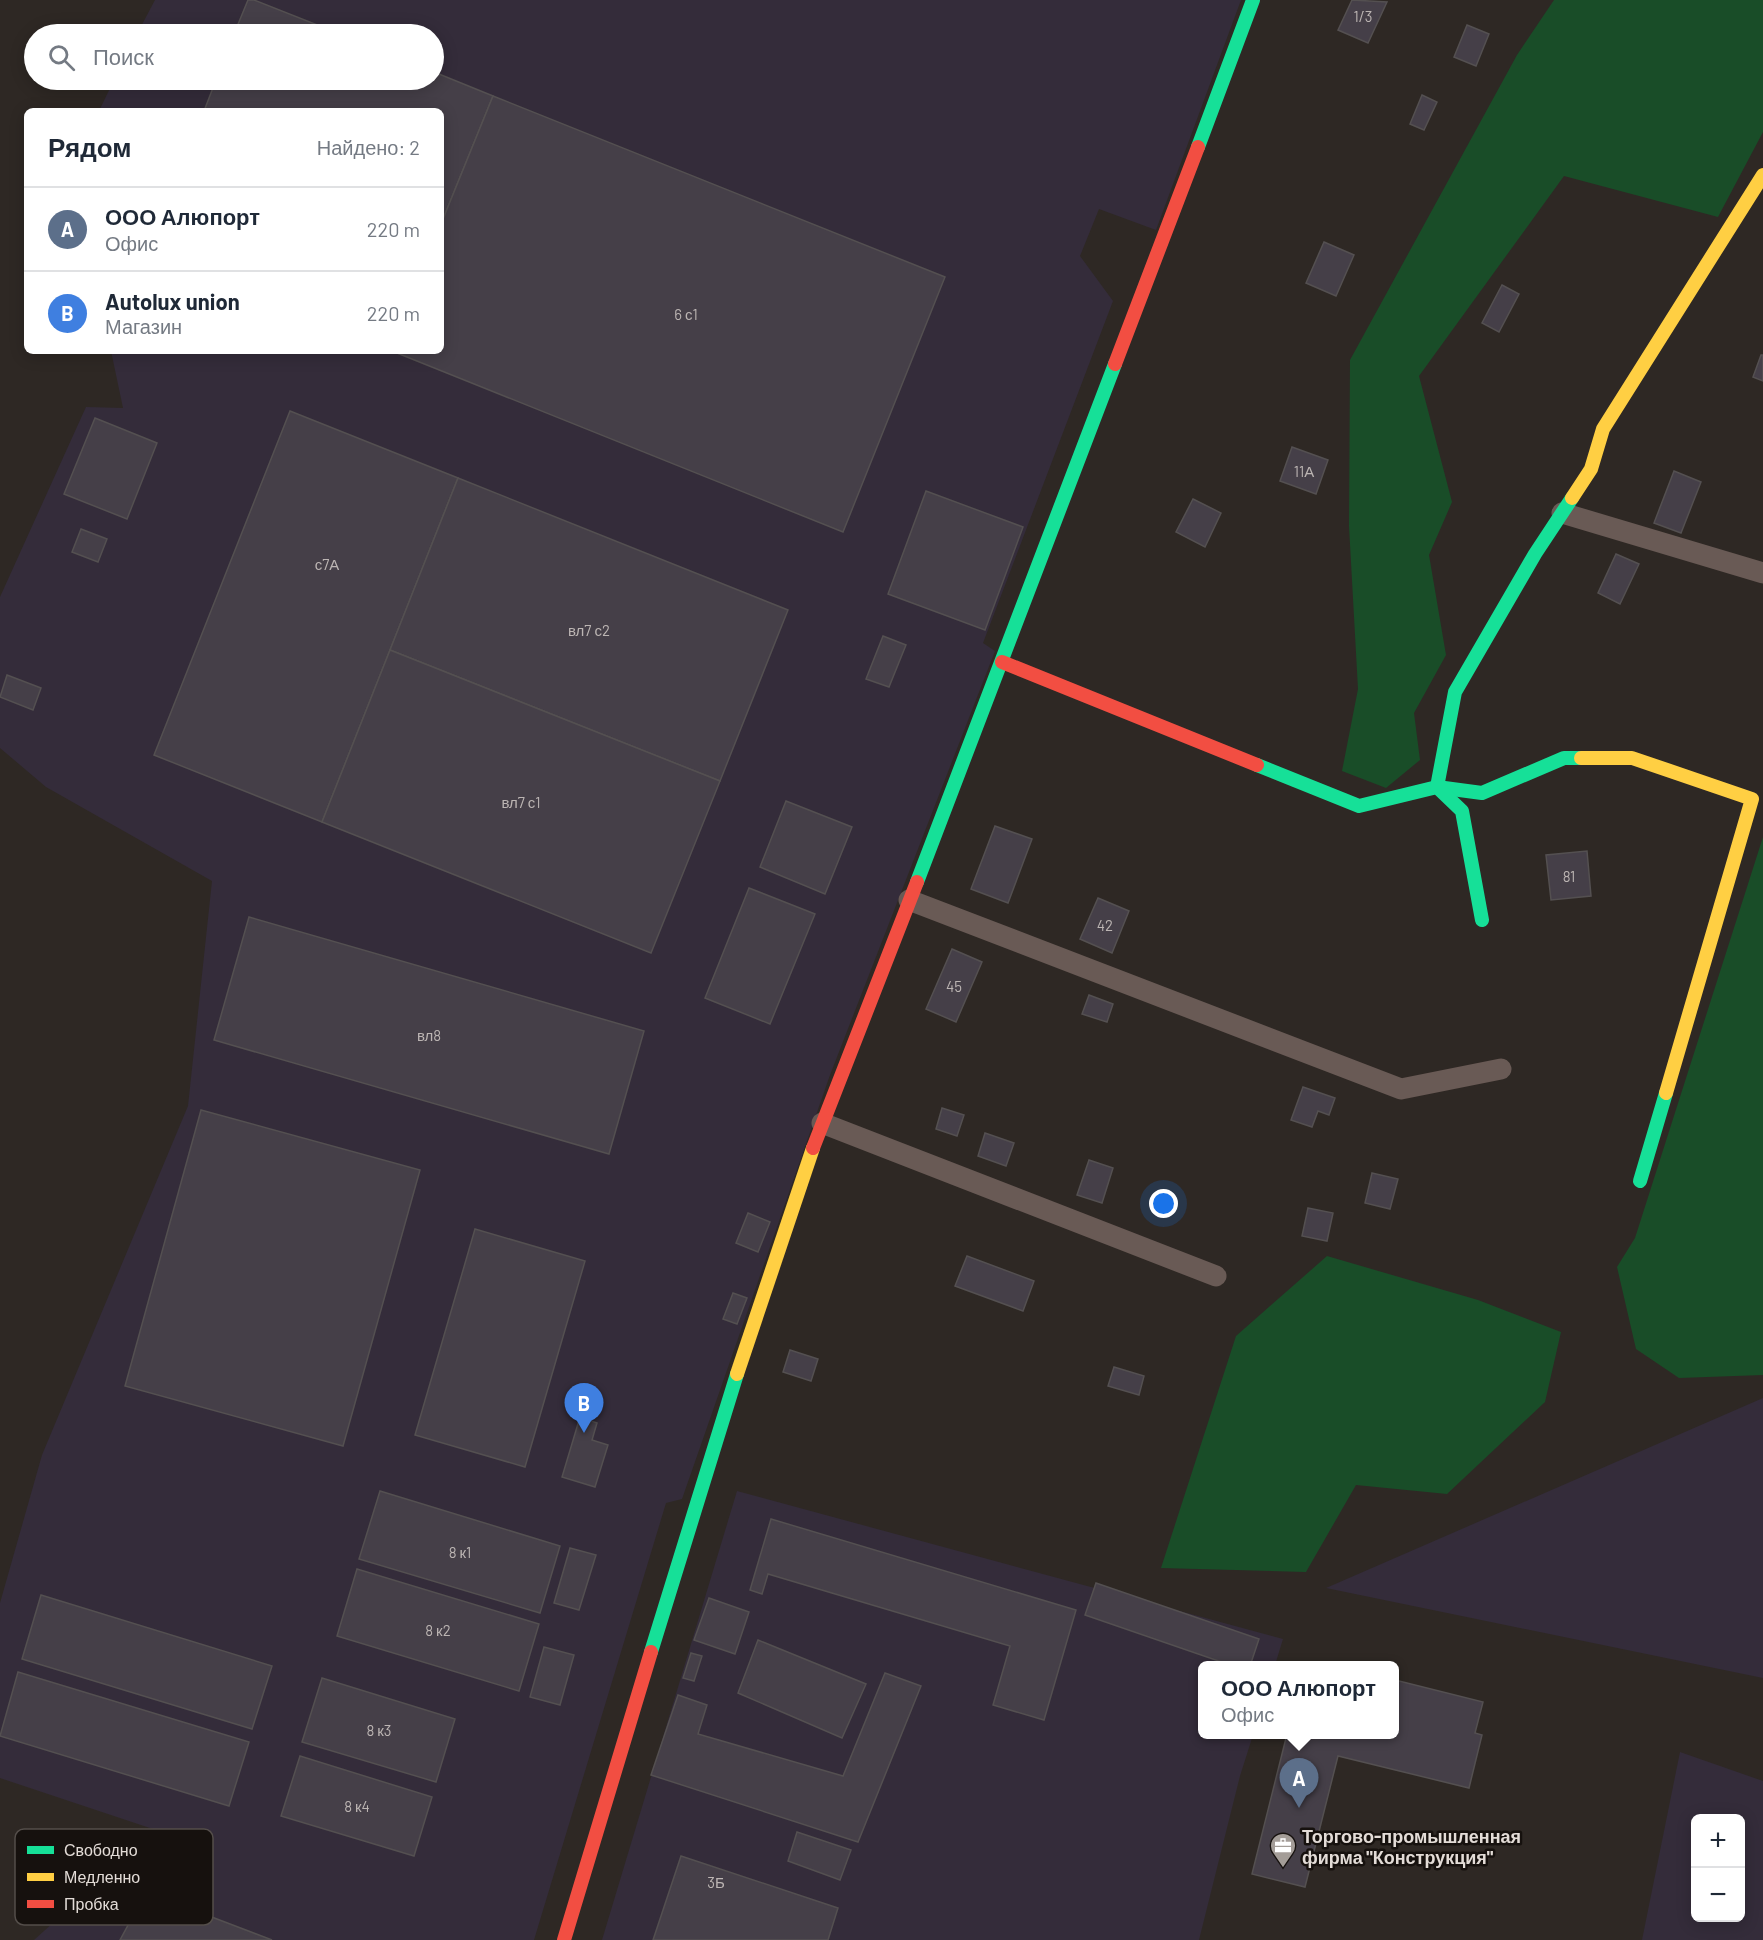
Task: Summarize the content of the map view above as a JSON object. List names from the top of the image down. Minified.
{"places":{"office":["Торгово-промышленная фирма \"Конструкция\""]},"house_numbers":["1/3","6 с1","11А","с7А","вл7 с2","вл7 с1","81","42","45","вл8","8 к1","8 к2","8 к3","8 к4","3Б"],"legend":["Свободно","Медленно","Пробка"],"page":{"search":"Поиск","heading":["Рядом","Найдено: 2"],"list":[{"mark":"A","name":"ООО Алюпорт","note":"Офис","value":"220 m"},{"mark":"B","name":"Autolux union","note":"Магазин","value":"220 m"}],"pins":["B","A"],"popup":["ООО Алюпорт","Офис"],"map_buttons":["+","−"]}}
